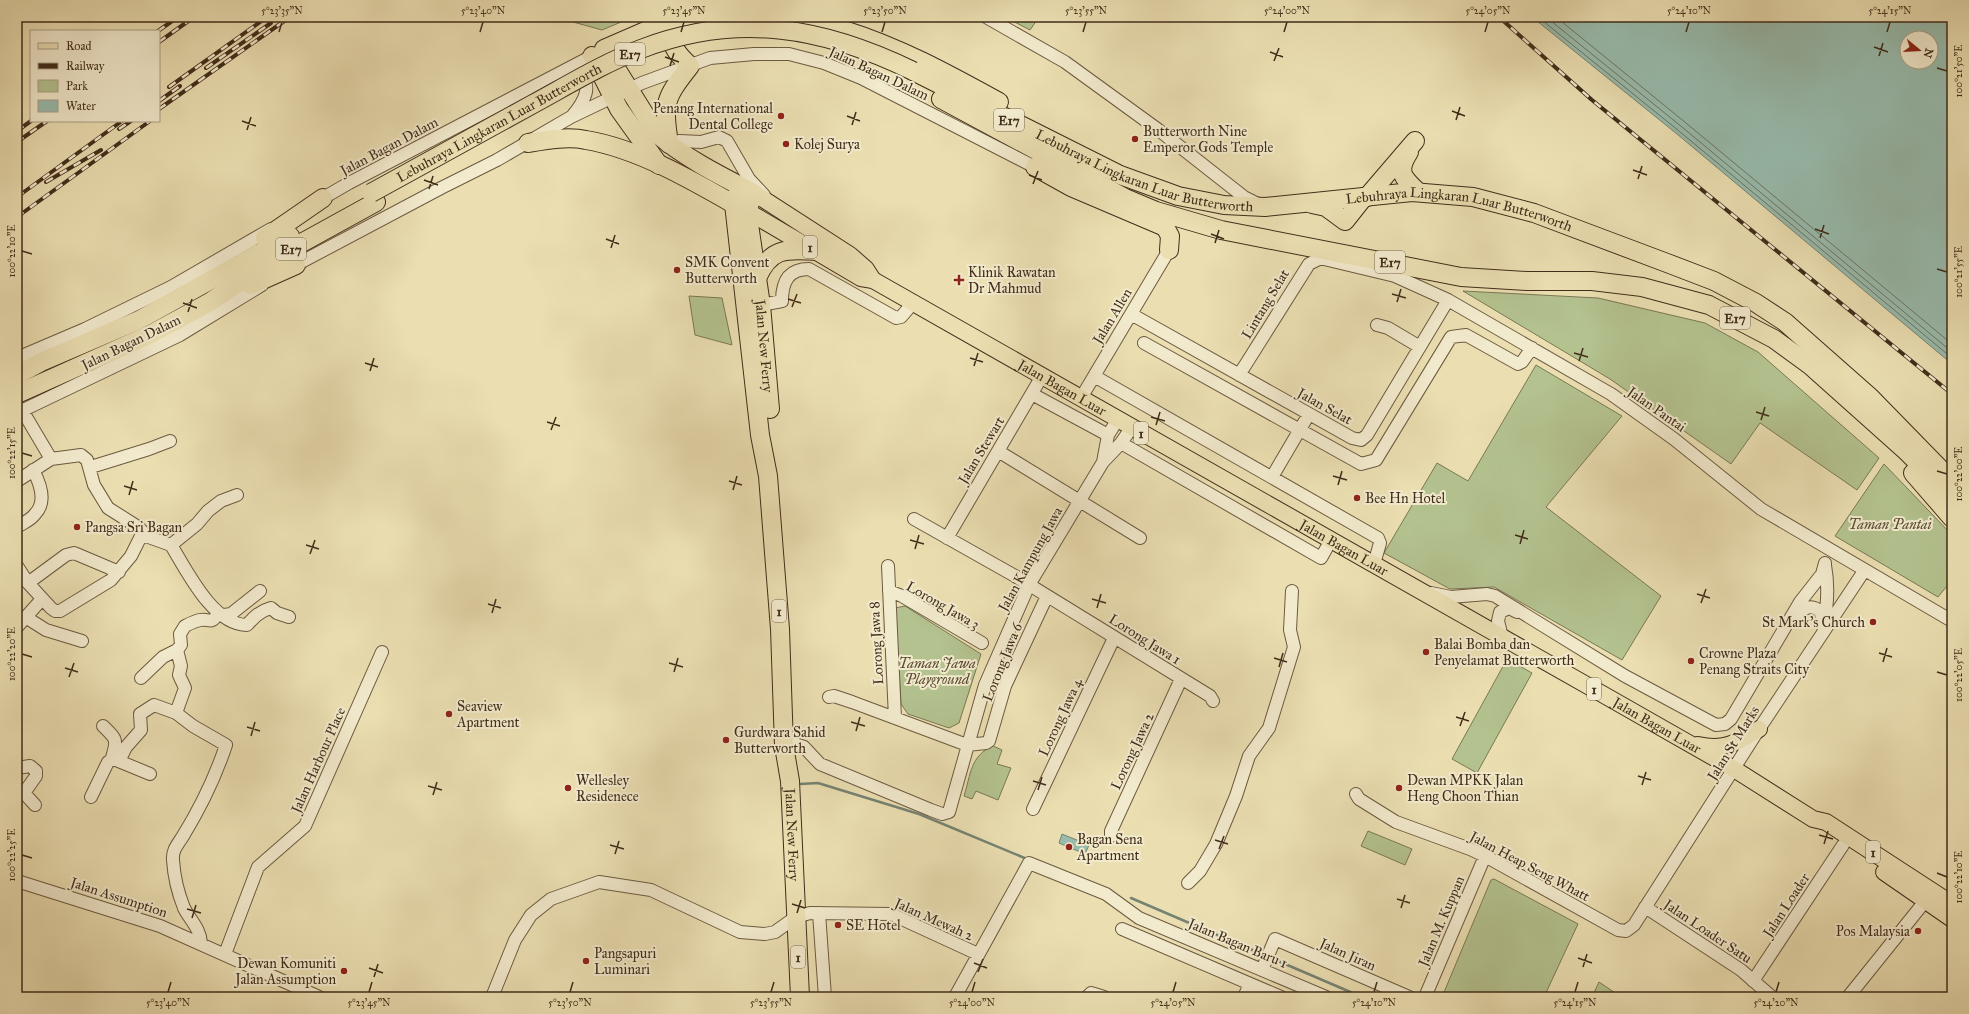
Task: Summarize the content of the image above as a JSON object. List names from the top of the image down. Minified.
{"streets":{"highway":["E17","Lebuhraya Lingkaran Luar Butterworth","1","Jalan New Ferry"],"main road":["Jalan Bagan Luar"],"street":["Jalan Bagan Dalam","Lintang Selat","Jalan Allen","Jalan Selat","Jalan Pantai","Jalan Stewart","Jalan Kampung Jawa","Lorong Jawa 3","Lorong Jawa 1","Lorong Jawa 8","Lorong Jawa 6","Lorong Jawa 4","Jalan St Marks","Lorong Jawa 2","Jalan Harbour Place","Jalan Heap Seng Whatt","Jalan Assumption","Jalan Loader","Jalan Mewah 2","Jalan M. Kuppan","Jalan Loader Satu","Jalan Bagan Baru 1","Jalan Jiran"]},"crossings":[["Jalan Bagan Dalam","Lebuhraya Lingkaran Luar Butterworth"],["Lintang Selat","Jalan Selat"],["Lintang Selat","Jalan Pantai"],["Jalan Allen","Jalan Bagan Luar"],["Jalan Allen","Jalan Selat"],["Jalan New Ferry","Jalan Bagan Luar"],["Jalan New Ferry","Jalan Kampung Jawa"],["Jalan New Ferry","Jalan Mewah 2"],["Jalan Bagan Luar","Jalan Stewart"],["Jalan Bagan Luar","Jalan Kampung Jawa"],["Jalan Bagan Luar","Jalan St Marks"],["Jalan Bagan Luar","Jalan Loader"],["Jalan Selat","Jalan Pantai"],["Jalan Pantai","Jalan St Marks"],["Jalan Stewart","Lorong Jawa 1"],["Jalan Kampung Jawa","Lorong Jawa 1"],["Jalan Kampung Jawa","Lorong Jawa 6"],["Lorong Jawa 3","Lorong Jawa 8"],["Lorong Jawa 1","Lorong Jawa 6"],["Lorong Jawa 1","Lorong Jawa 4"],["Lorong Jawa 1","Lorong Jawa 2"],["Jalan St Marks","Jalan Heap Seng Whatt"],["Jalan St Marks","Jalan Loader Satu"],["Jalan Harbour Place","Jalan Assumption"],["Jalan Heap Seng Whatt","Jalan M. Kuppan"],["Jalan Loader","Jalan Loader Satu"],["Jalan Mewah 2","Jalan Bagan Baru 1"],["Jalan Bagan Baru 1","Jalan Jiran"]],"parks":["Taman Pantai","Taman Jawa Playground"],"places":{"other":["Penang International Dental College","Butterworth Nine Emperor Gods Temple","Kolej Surya","SMK Convent Butterworth","Bee Hn Hotel","Pangsa Sri Bagan","St Mark's Church","Balai Bomba dan Penyelamat Butterworth","Crowne Plaza Penang Straits City","Seaview Apartment","Gurdwara Sahid Butterworth","Wellesley Residenece","Dewan MPKK Jalan Heng Choon Thian","Bagan Sena Apartment","SE Hotel","Pos Malaysia","Pangsapuri Luminari","Dewan Komuniti Jalan Assumption"],"health":["Klinik Rawatan Dr Mahmud"]},"legend":["Road","Railway","Park","Water"],"north":"right","coordinates":["5°23'35\"N","5°23'40\"N","5°23'45\"N","5°23'50\"N","5°23'55\"N","5°24'00\"N","5°24'05\"N","5°24'10\"N","5°24'15\"N","100°21'50\"E","100°22'10\"E","100°21'55\"E","100°22'15\"E","100°22'00\"E","100°22'20\"E","100°22'05\"E","100°22'25\"E","5°24'20\"N"]}
